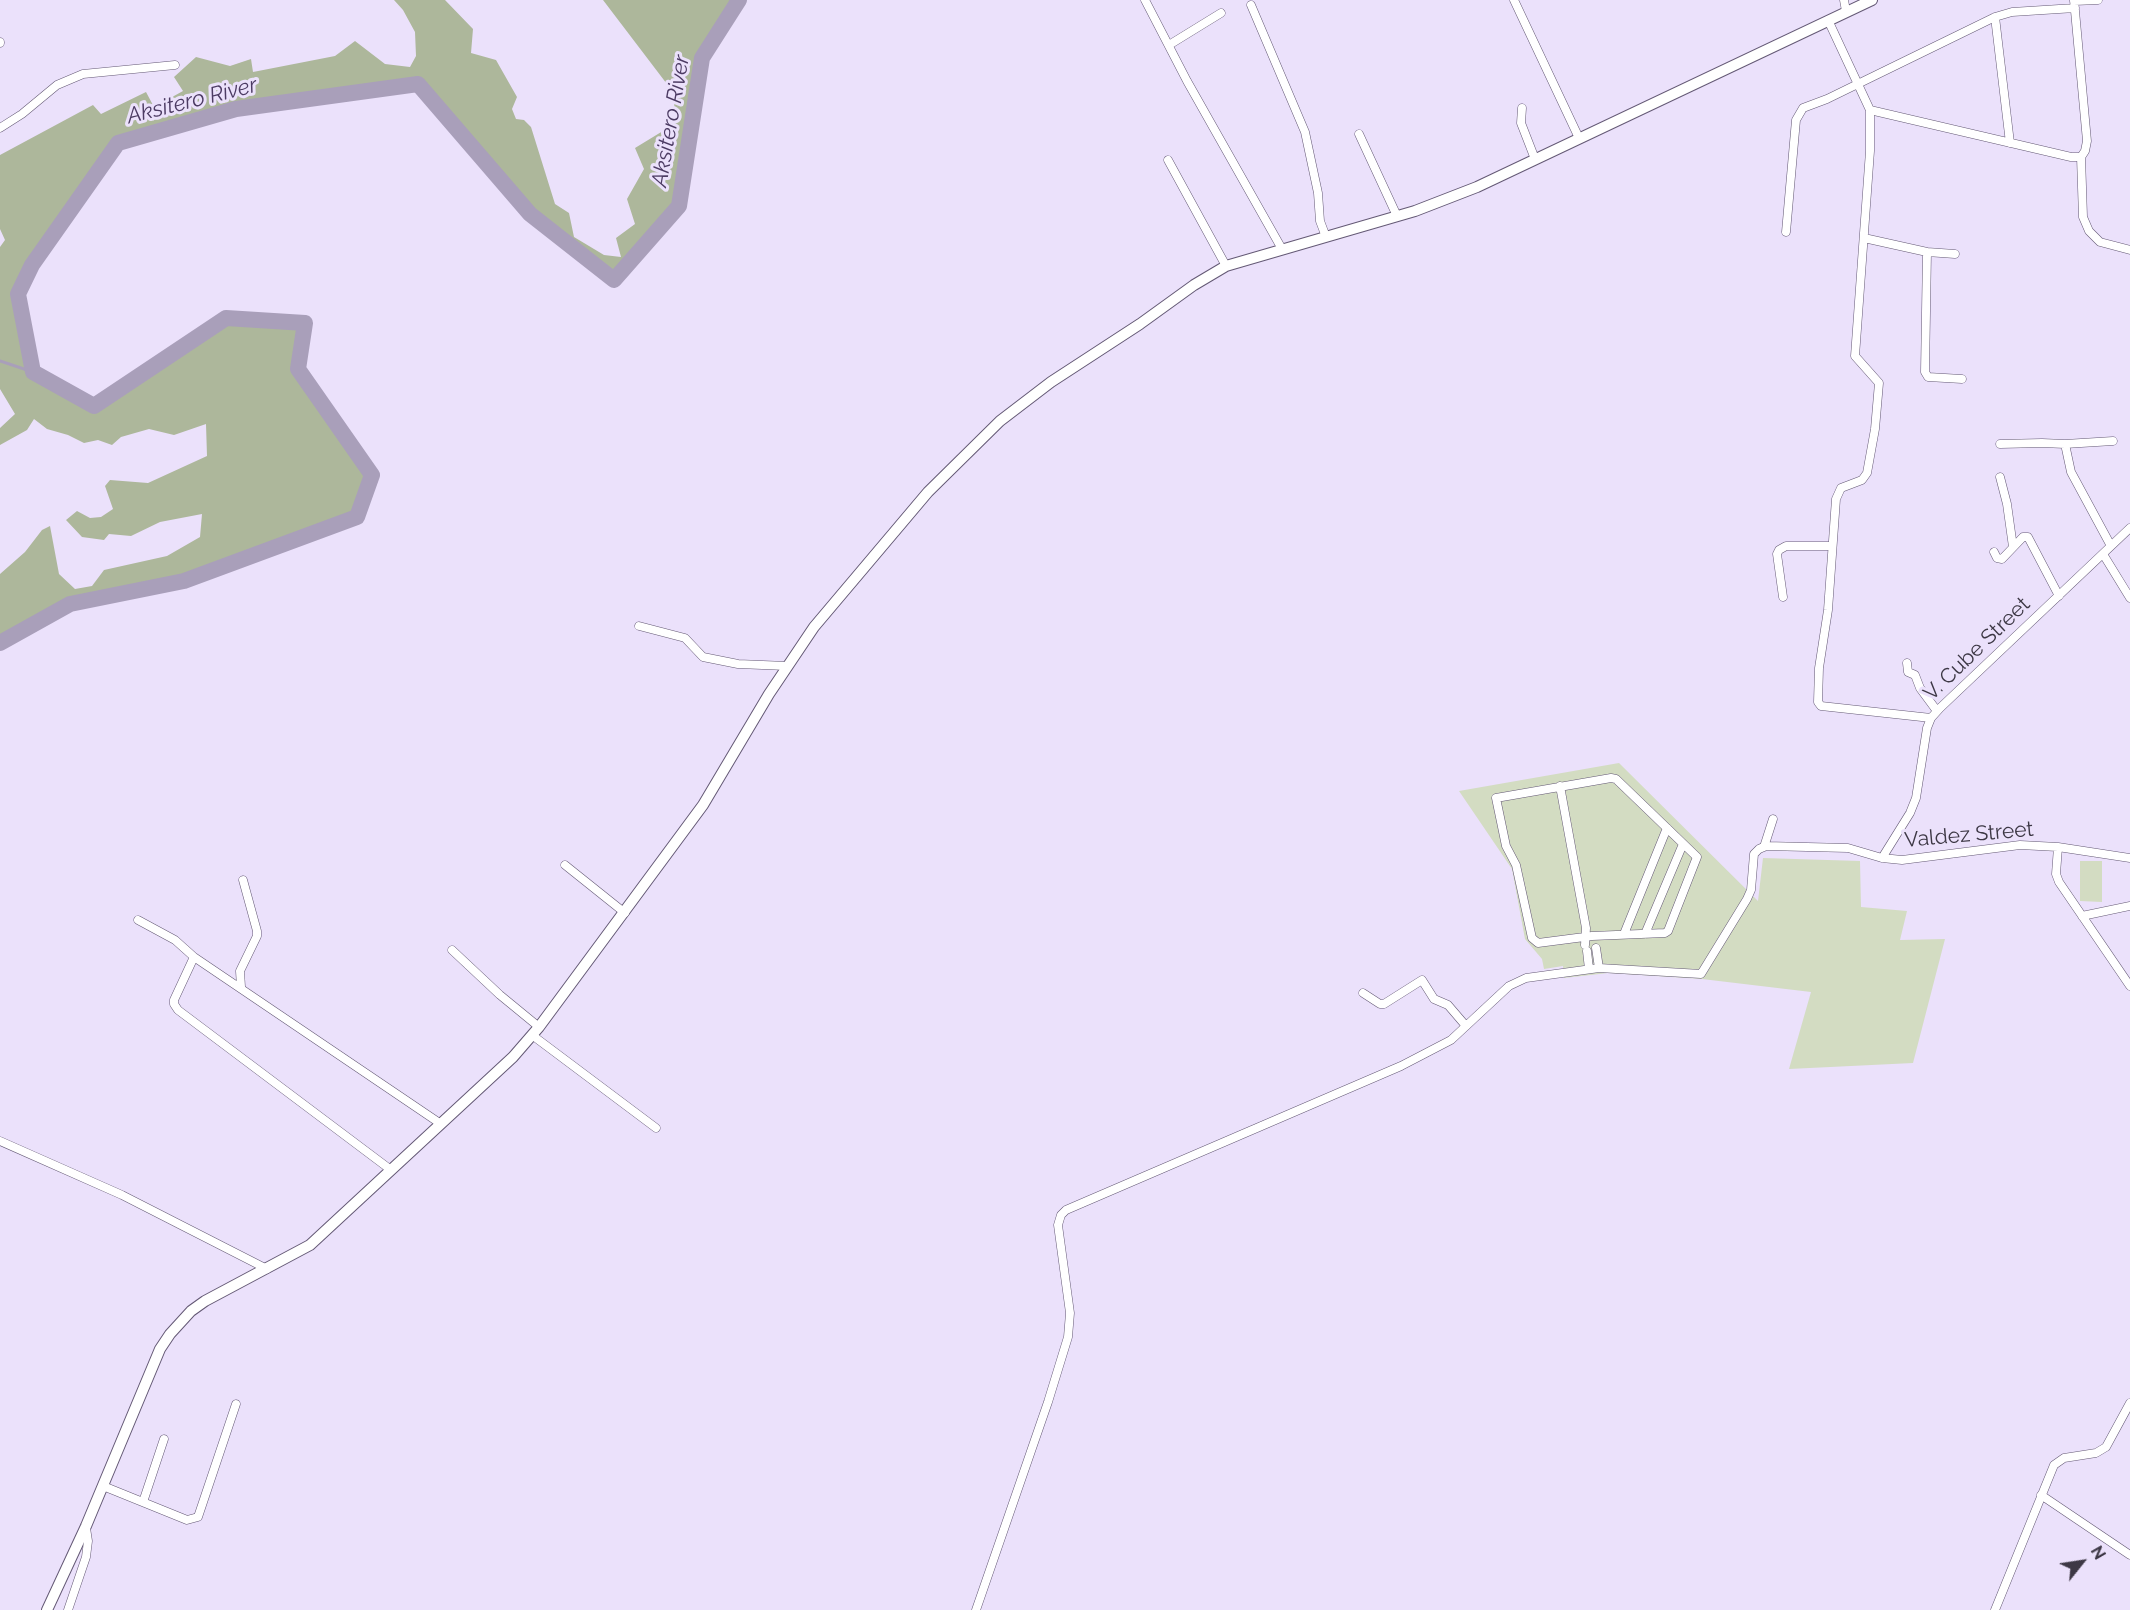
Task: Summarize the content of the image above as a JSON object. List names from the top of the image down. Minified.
{"streets":{"street":["V. Cube Street","Valdez Street"]},"crossings":[["V. Cube Street","Valdez Street"]],"water":["Aksitero River"],"north":"top right"}
